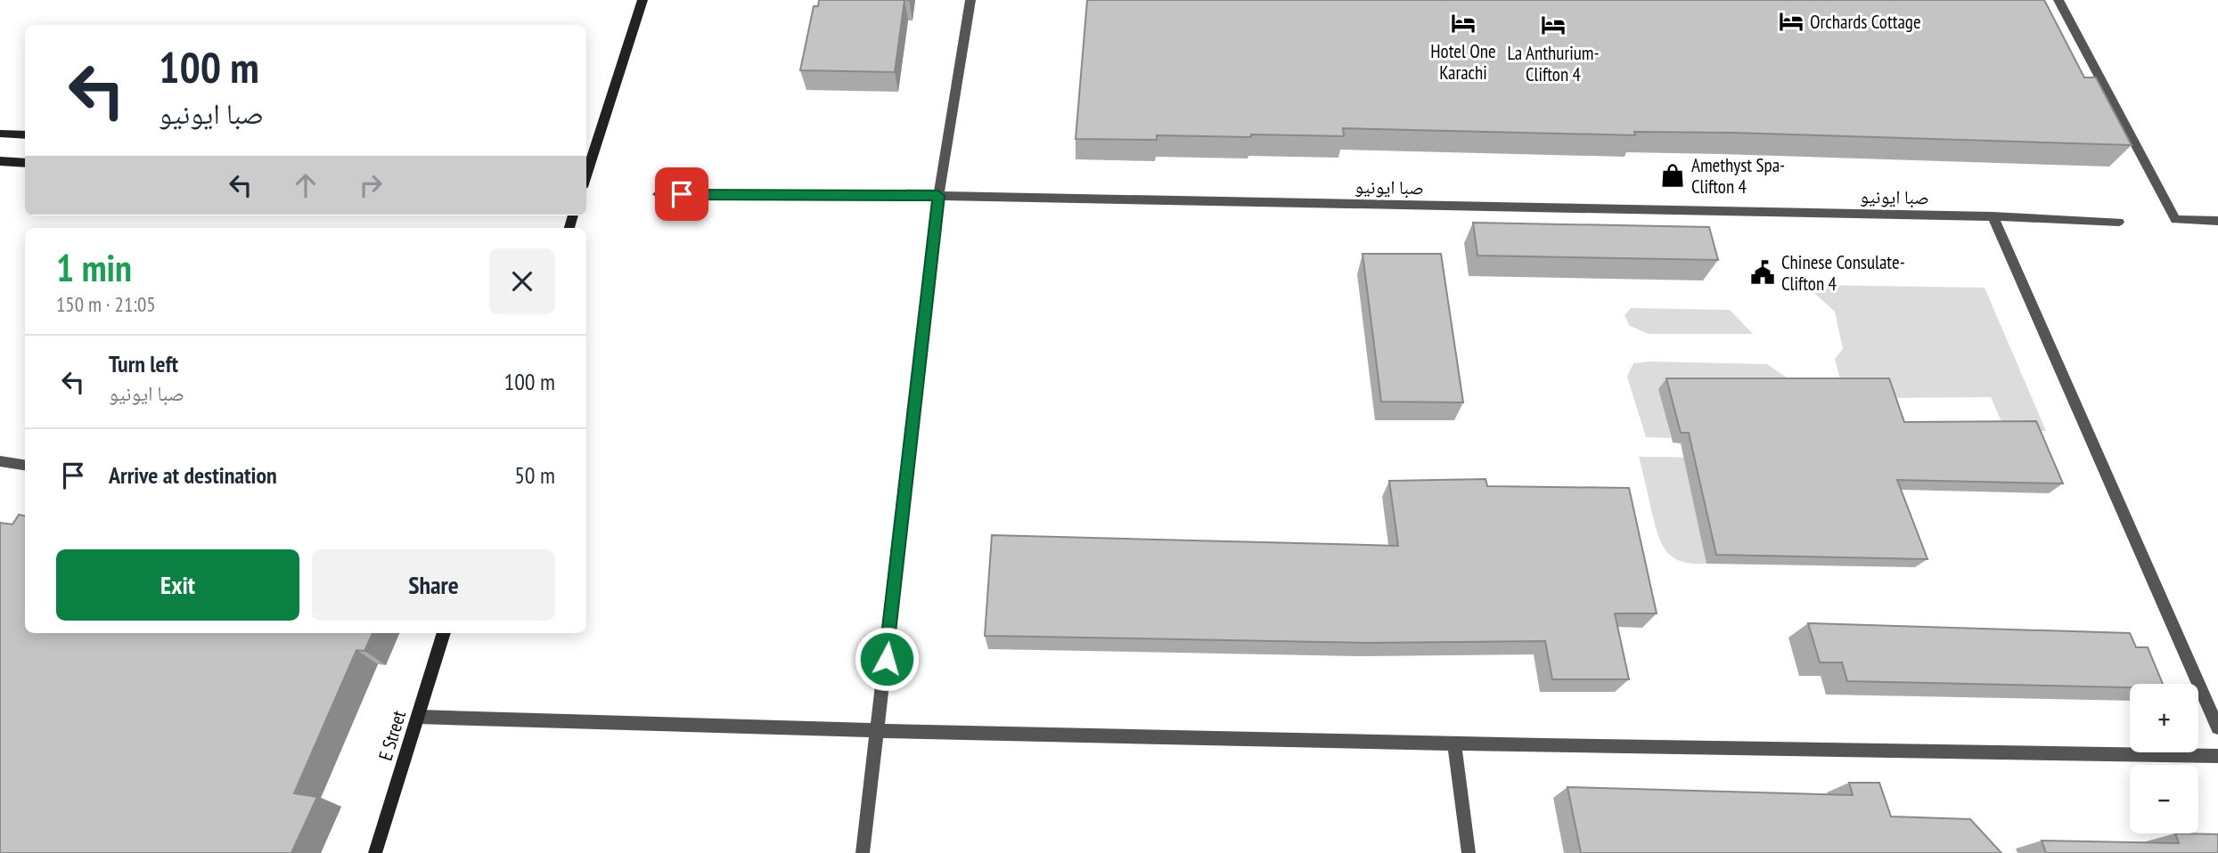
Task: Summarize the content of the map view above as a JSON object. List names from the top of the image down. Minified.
{"streets":{"main road":["E Street"],"street":["صبا ایونیو"]},"places":{"hotel":["Orchards Cottage","Hotel One Karachi","La Anthurium- Clifton 4"],"shop":["Amethyst Spa- Clifton 4"],"public building":["Chinese Consulate- Clifton 4"]},"page":{"turn":["100 m","صبا ایونیو"],"heading":["1 min","150 m · 21:05"],"list":[{"name":"Turn left","note":"صبا ایونیو","value":"100 m"},{"name":"Arrive at destination","value":"50 m"}],"buttons":["Exit","Share"],"map_buttons":["+","−"]}}
